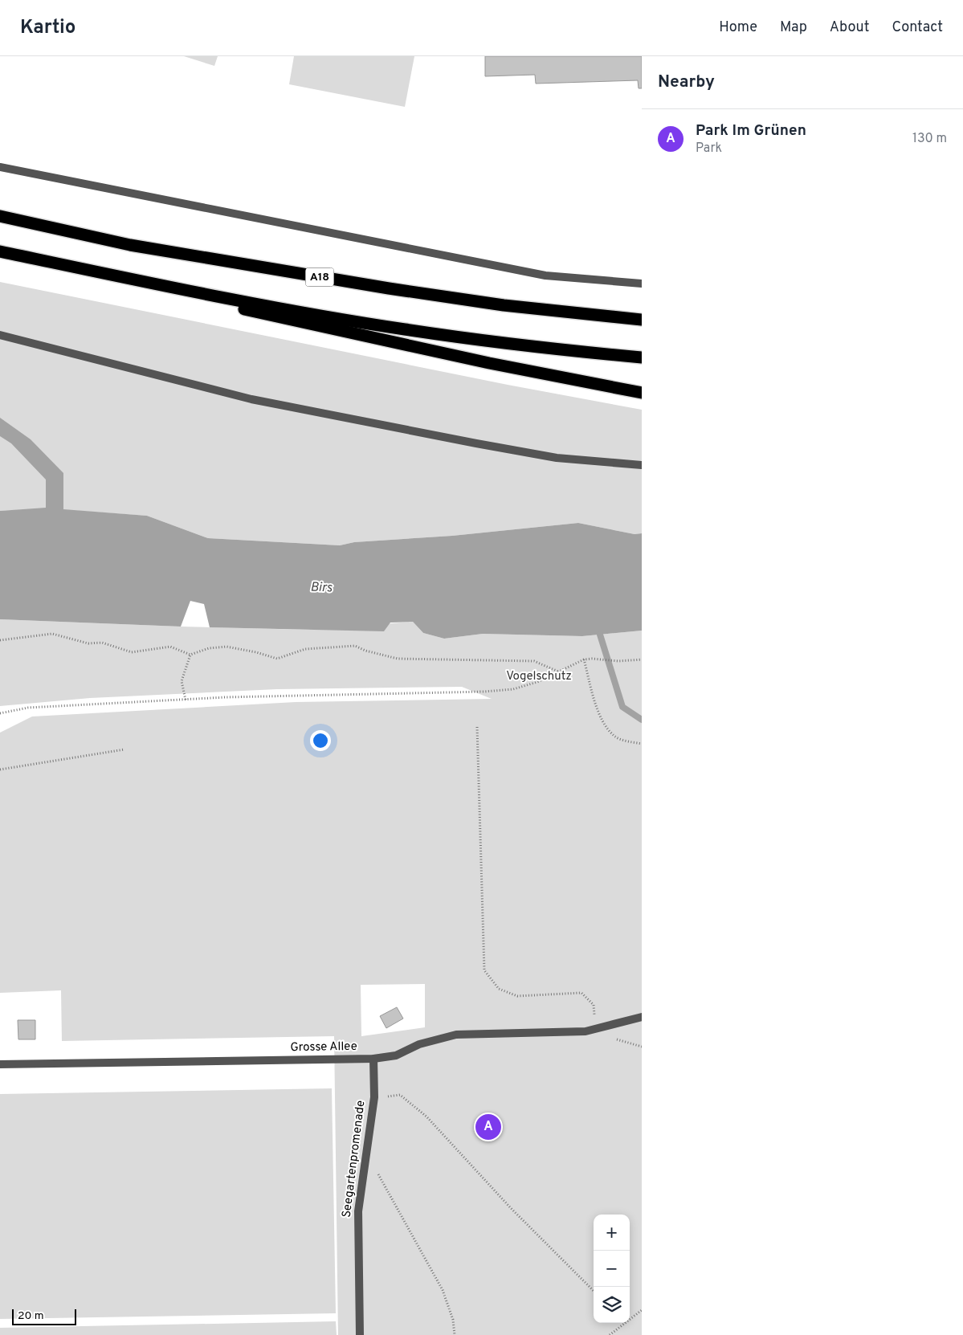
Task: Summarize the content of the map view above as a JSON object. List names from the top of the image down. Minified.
{"streets":{"highway":["A18"],"lane":["Grosse Allee","Seegartenpromenade"]},"crossings":[["Grosse Allee","Seegartenpromenade"]],"water":["Birs"],"parks":["Vogelschutz"],"scale_bar":"20 m","page":{"header":"Kartio","nav":["Home","Map","About","Contact"],"heading":"Nearby","list":[{"mark":"A","name":"Park Im Grünen","note":"Park","value":"130 m"}],"pins":"A","map_buttons":["+","−"],"scale":"20 m"}}
